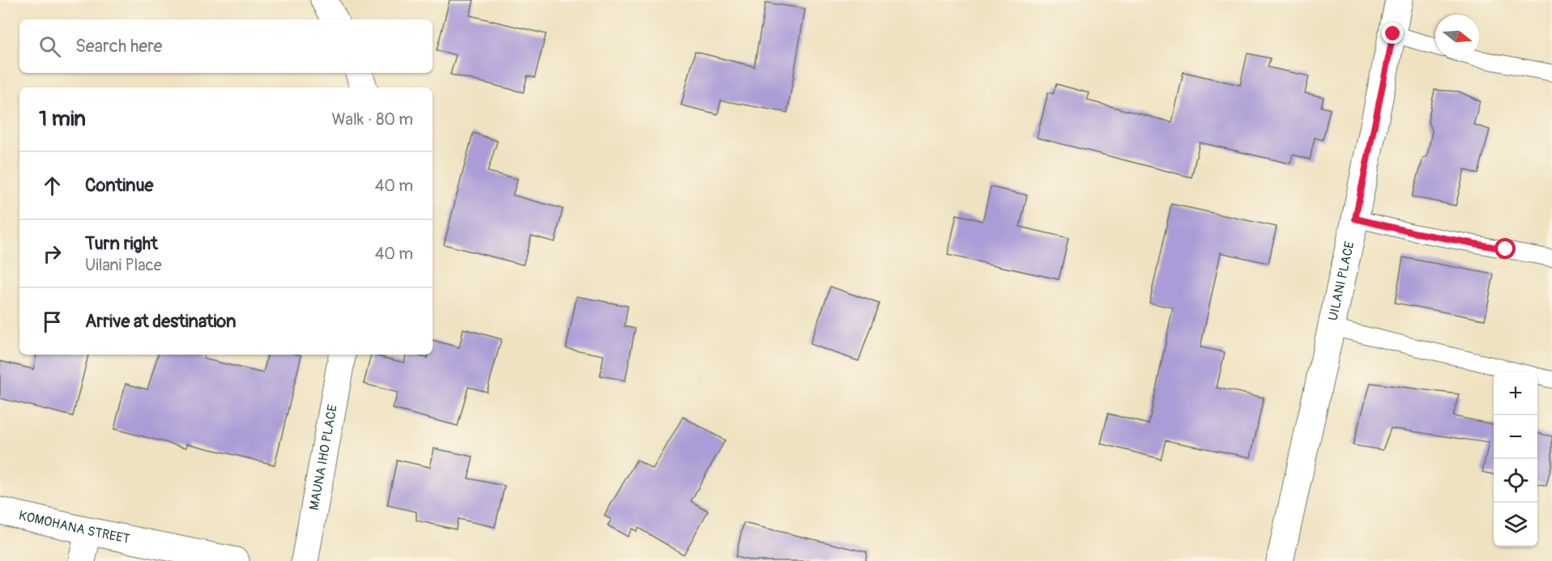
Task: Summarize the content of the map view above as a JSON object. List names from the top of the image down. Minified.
{"streets":{"street":["UILANI PLACE","MAUNA IHO PLACE","KOMOHANA STREET"]},"north":"right","page":{"search":"Search here","heading":["1 min","Walk · 80 m"],"list":[["Continue","40 m"],["Turn right","Uilani Place","40 m"],"Arrive at destination"],"map_buttons":["+","−"]}}
